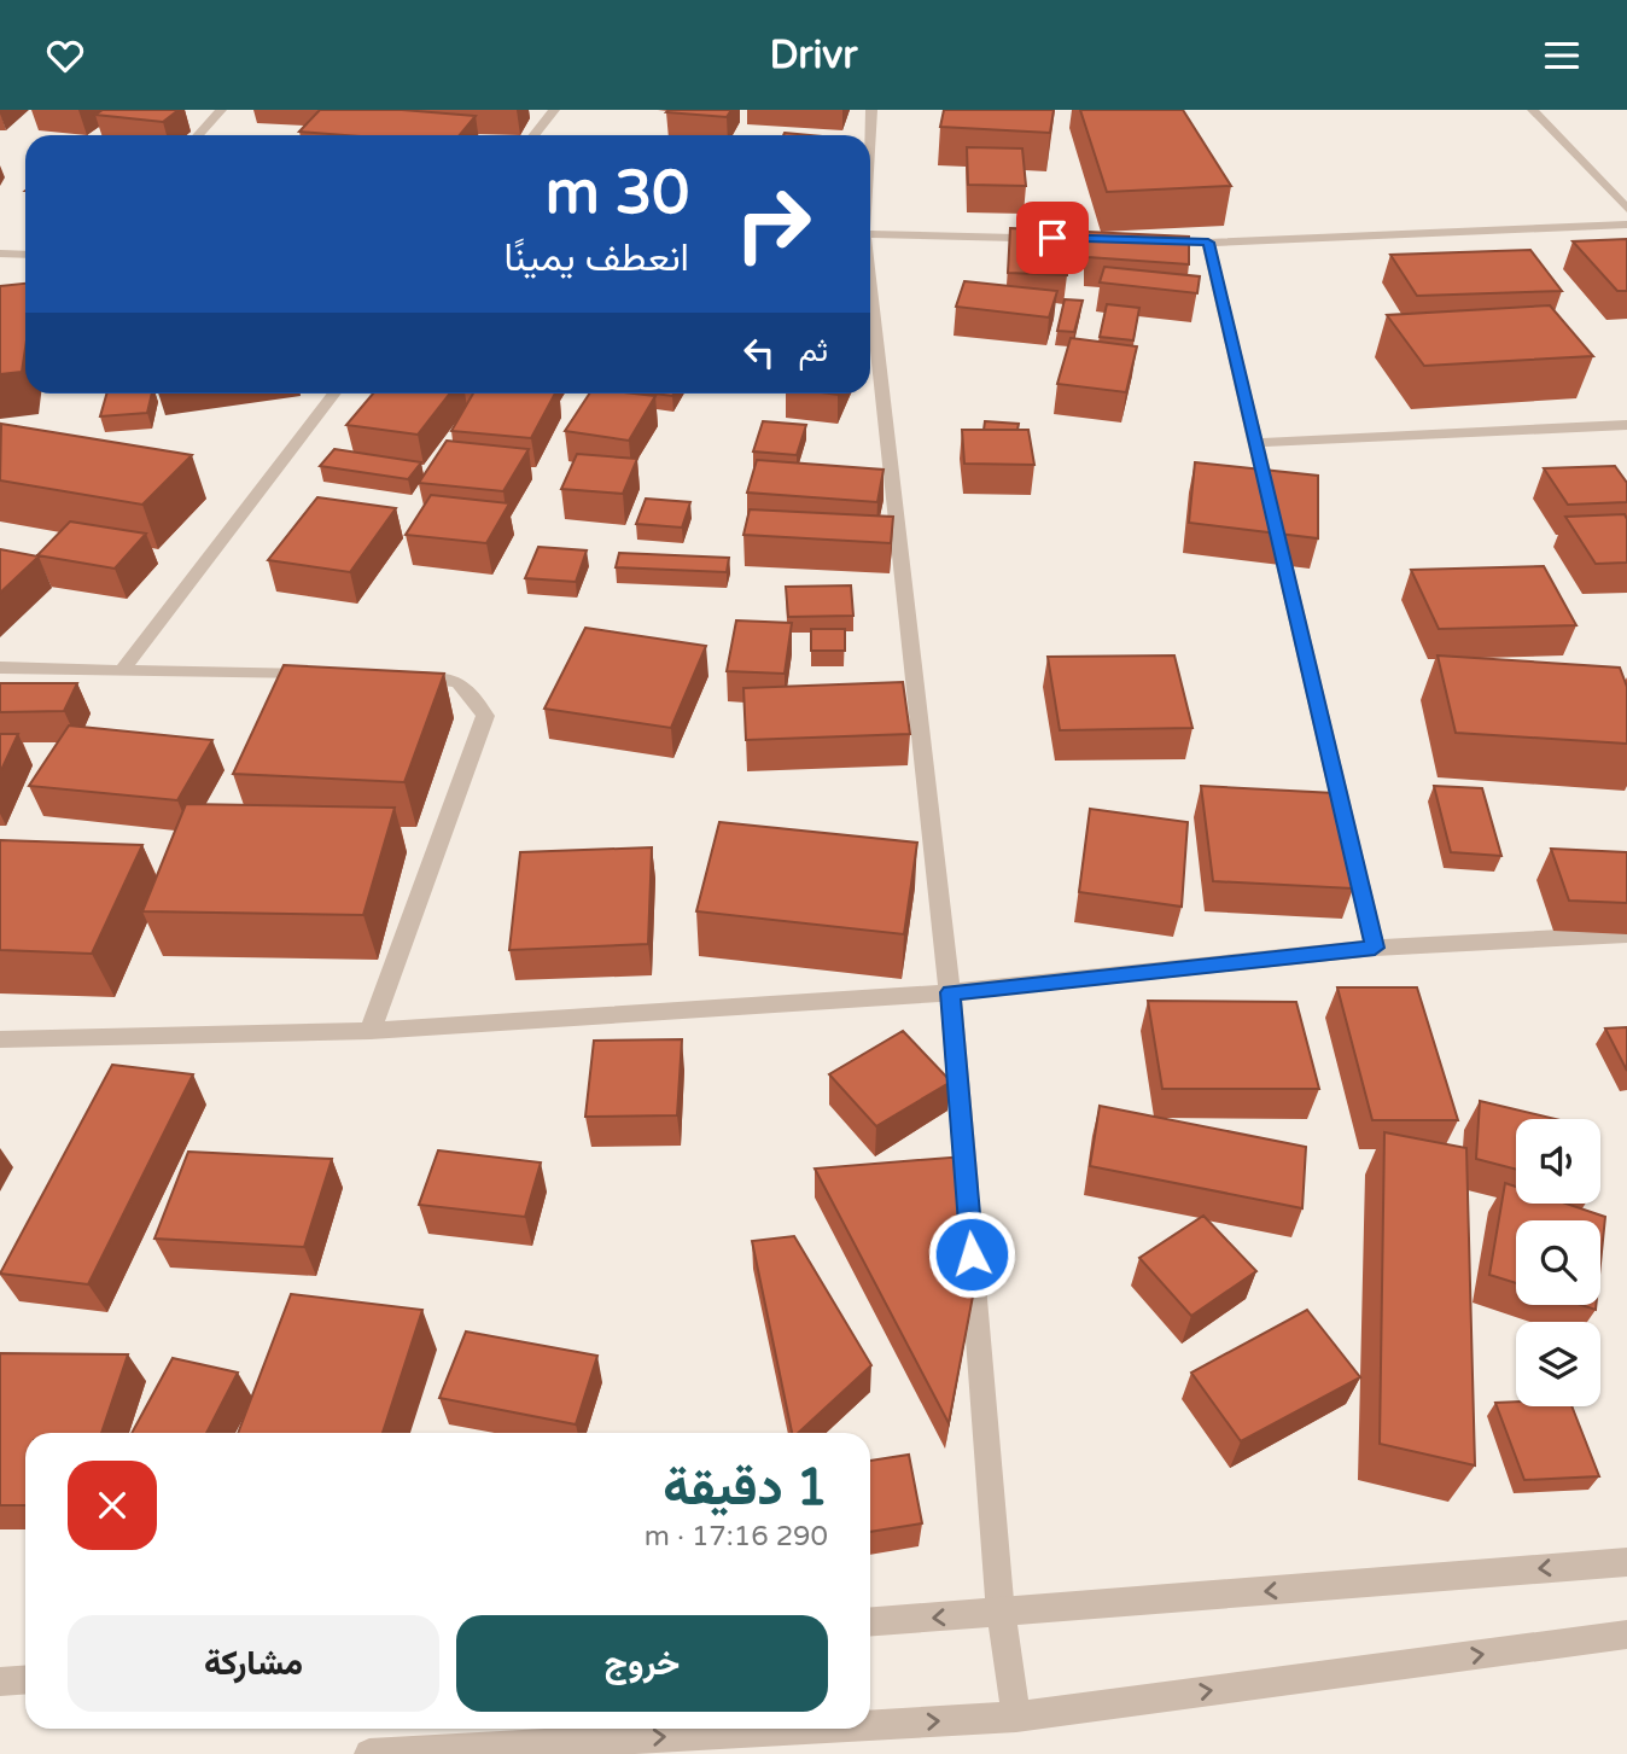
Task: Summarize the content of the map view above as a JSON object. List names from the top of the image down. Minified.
{"page":{"header":"Drivr","turn":["30 m","انعطف يمينًا"],"then":"ثم","heading":["1 دقيقة","290 m · 17:16"],"buttons":["خروج","مشاركة"]}}
